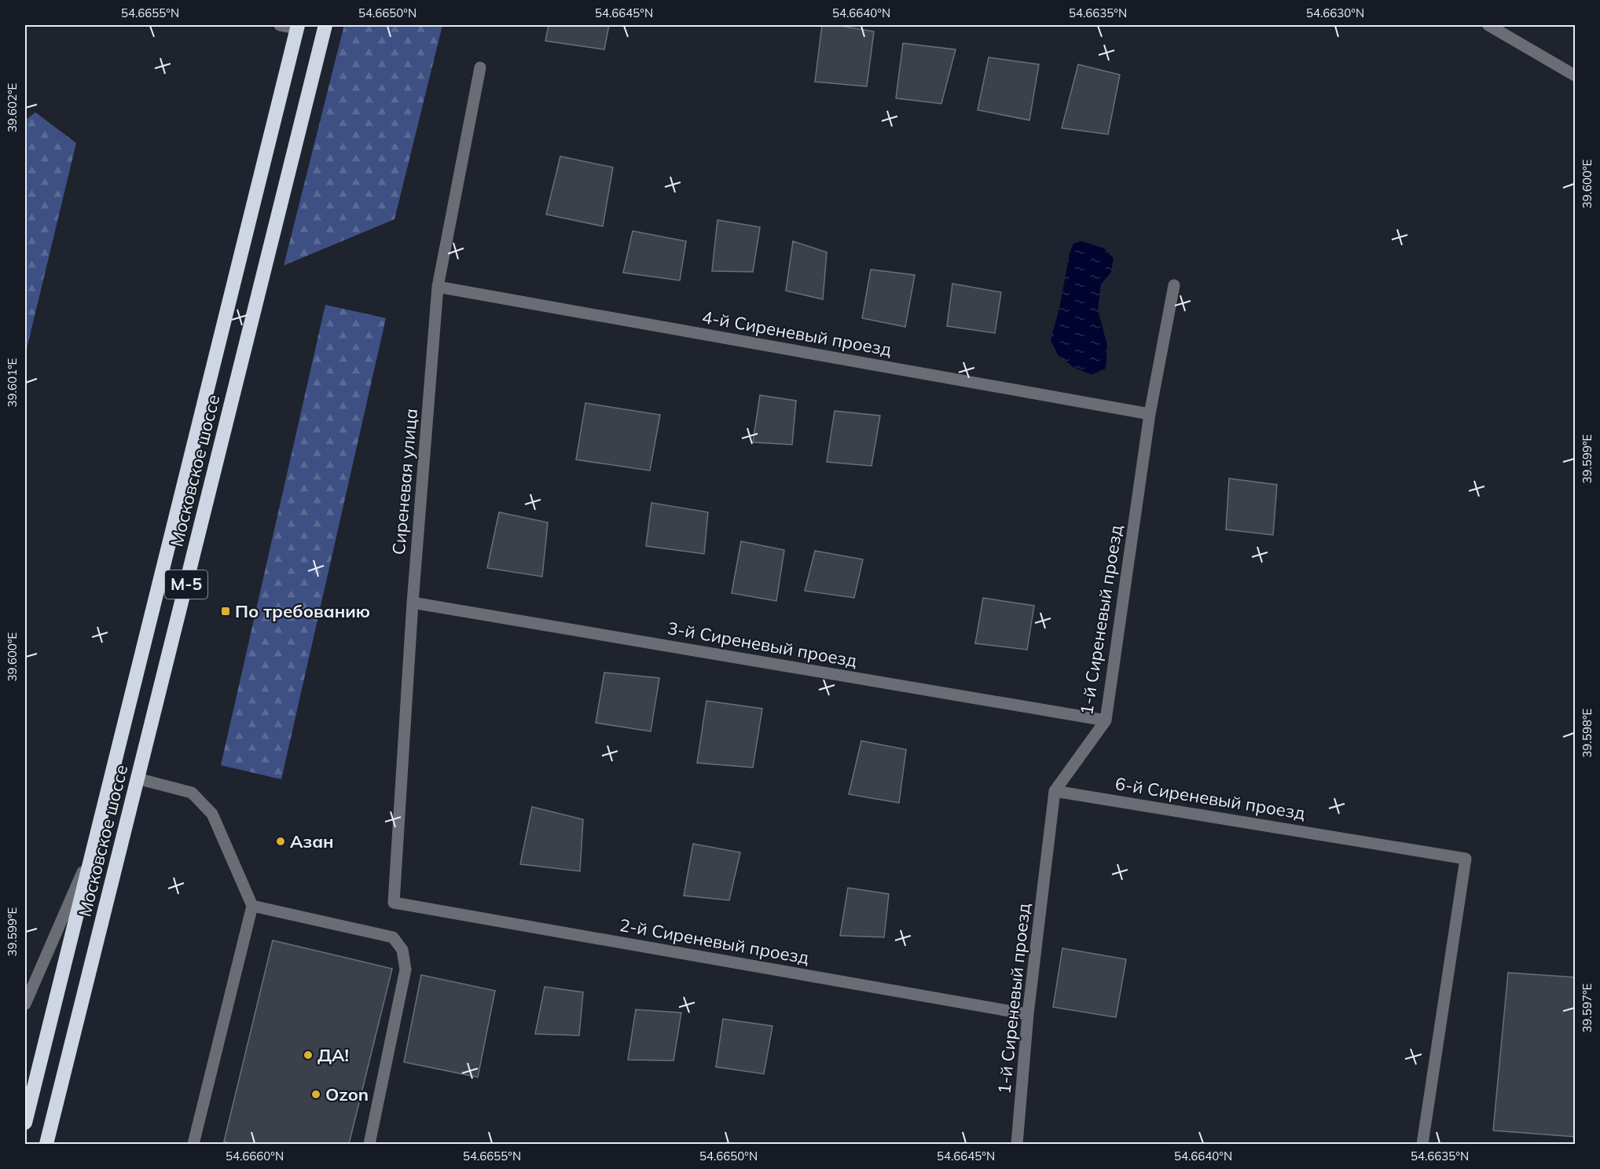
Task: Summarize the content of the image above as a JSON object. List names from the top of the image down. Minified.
{"streets":{"highway":["Московское шоссе","М-5"],"street":["4-й Сиреневый проезд","Сиреневая улица","1-й Сиреневый проезд","3-й Сиреневый проезд","6-й Сиреневый проезд","2-й Сиреневый проезд"]},"crossings":[["4-й Сиреневый проезд","Сиреневая улица"],["4-й Сиреневый проезд","1-й Сиреневый проезд"],["Сиреневая улица","3-й Сиреневый проезд"],["Сиреневая улица","2-й Сиреневый проезд"],["1-й Сиреневый проезд","3-й Сиреневый проезд"],["1-й Сиреневый проезд","6-й Сиреневый проезд"],["1-й Сиреневый проезд","2-й Сиреневый проезд"]],"places":{"transit":["По требованию"],"other":["Азан","ДА!","Ozon"]},"coordinates":["54.6655°N","54.6650°N","54.6645°N","54.6640°N","54.6635°N","54.6630°N","39.602°E","39.600°E","39.601°E","39.599°E","39.598°E","39.597°E","54.6660°N"]}
